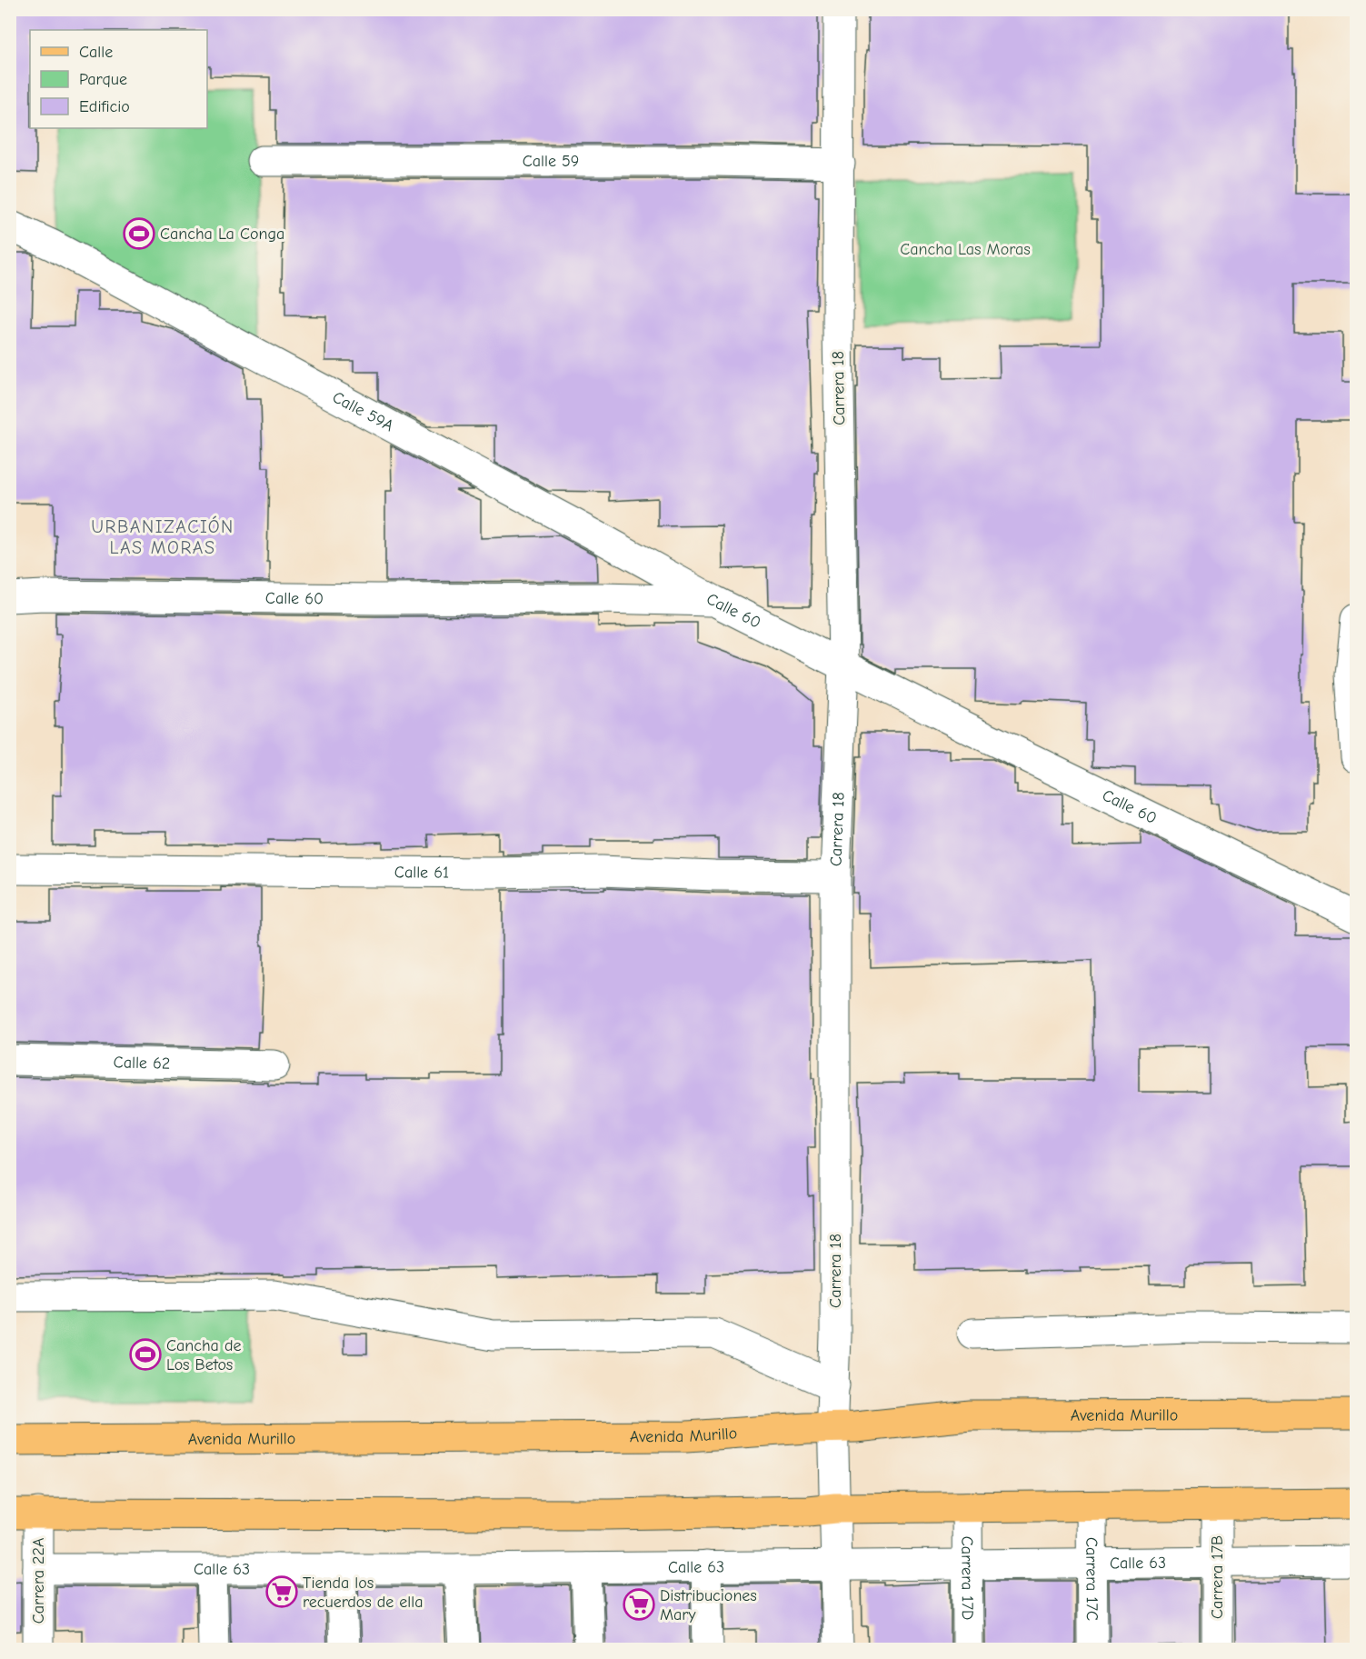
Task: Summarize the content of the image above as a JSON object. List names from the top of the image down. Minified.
{"streets":{"main road":["Avenida Murillo"],"street":["Calle 59","Carrera 18","Calle 59A","Calle 60","Calle 61","Calle 62","Calle 63","Carrera 17B","Carrera 17D","Carrera 17C","Carrera 22A"]},"crossings":[["Calle 59","Carrera 18"],["Carrera 18","Calle 60"],["Carrera 18","Calle 61"],["Carrera 18","Avenida Murillo"],["Carrera 18","Calle 63"],["Calle 59A","Calle 60"],["Calle 63","Carrera 17B"],["Calle 63","Carrera 17D"],["Calle 63","Carrera 17C"],["Calle 63","Carrera 22A"]],"districts":["URBANIZACIÓN LAS MORAS"],"parks":["Cancha Las Moras"],"places":{"sports":["Cancha La Conga","Cancha de Los Betos"],"supermarket":["Tienda los recuerdos de ella","Distribuciones Mary"]},"legend":["Calle","Parque","Edificio"]}
